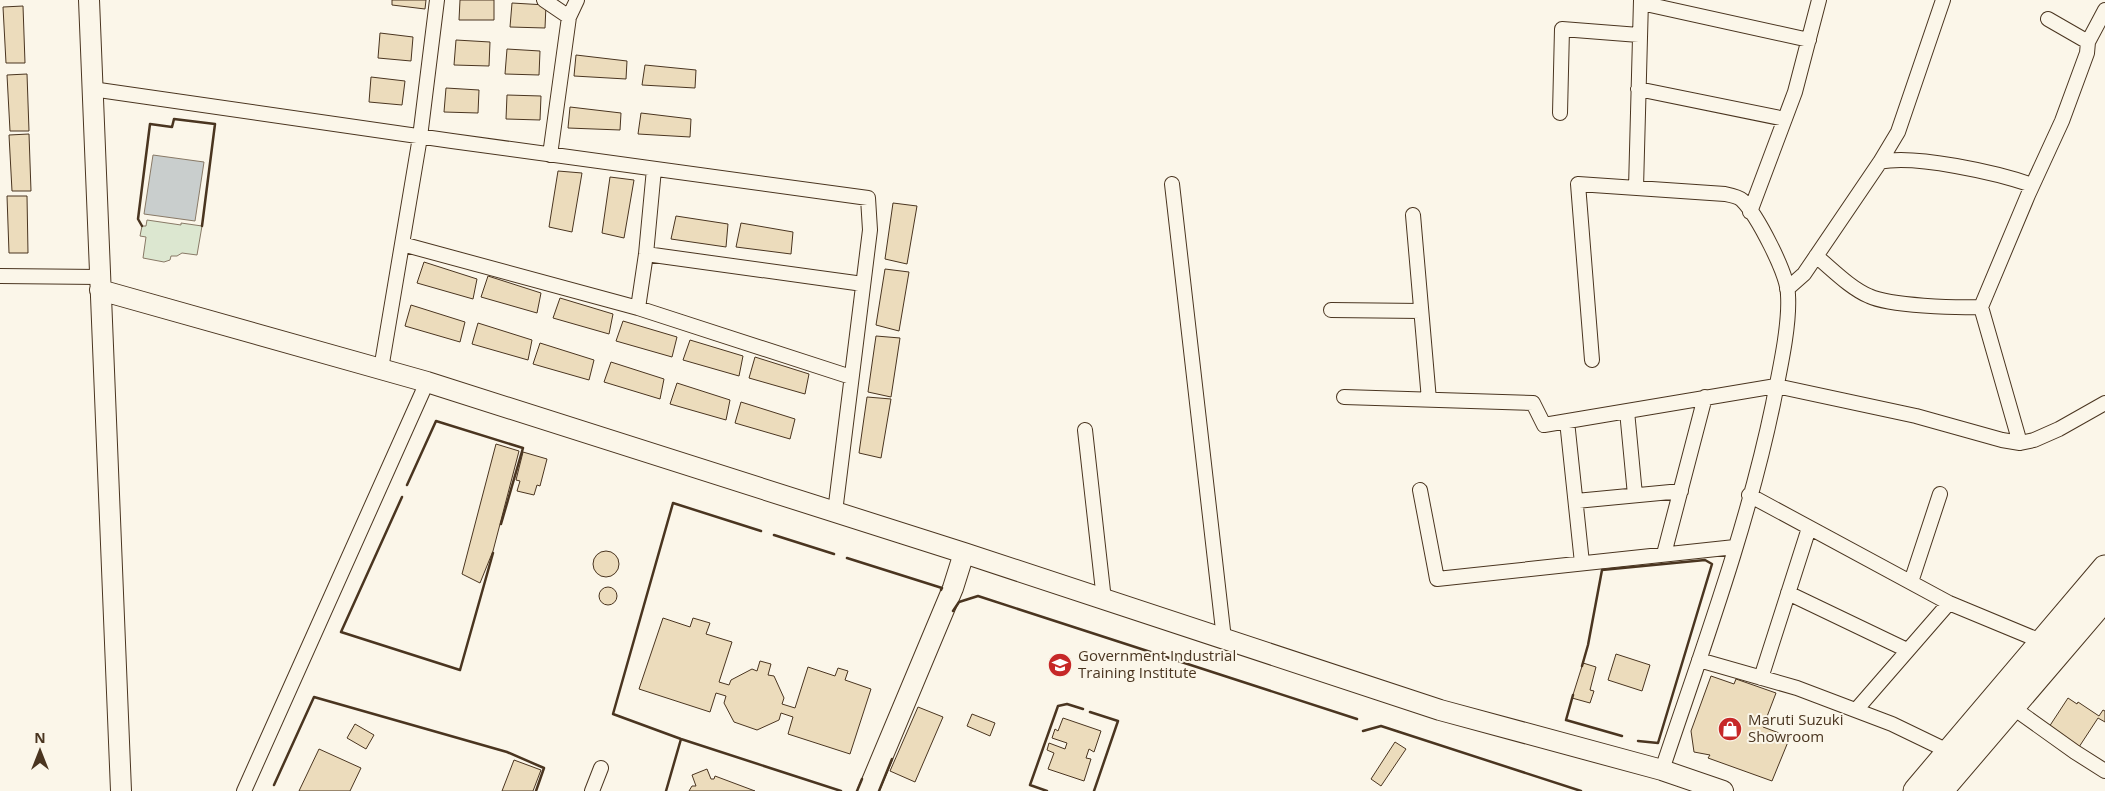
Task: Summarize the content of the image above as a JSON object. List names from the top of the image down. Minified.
{"places":{"school or university":["Government Industrial Training Institute"],"shop":["Maruti Suzuki Showroom"]},"north":"top"}
